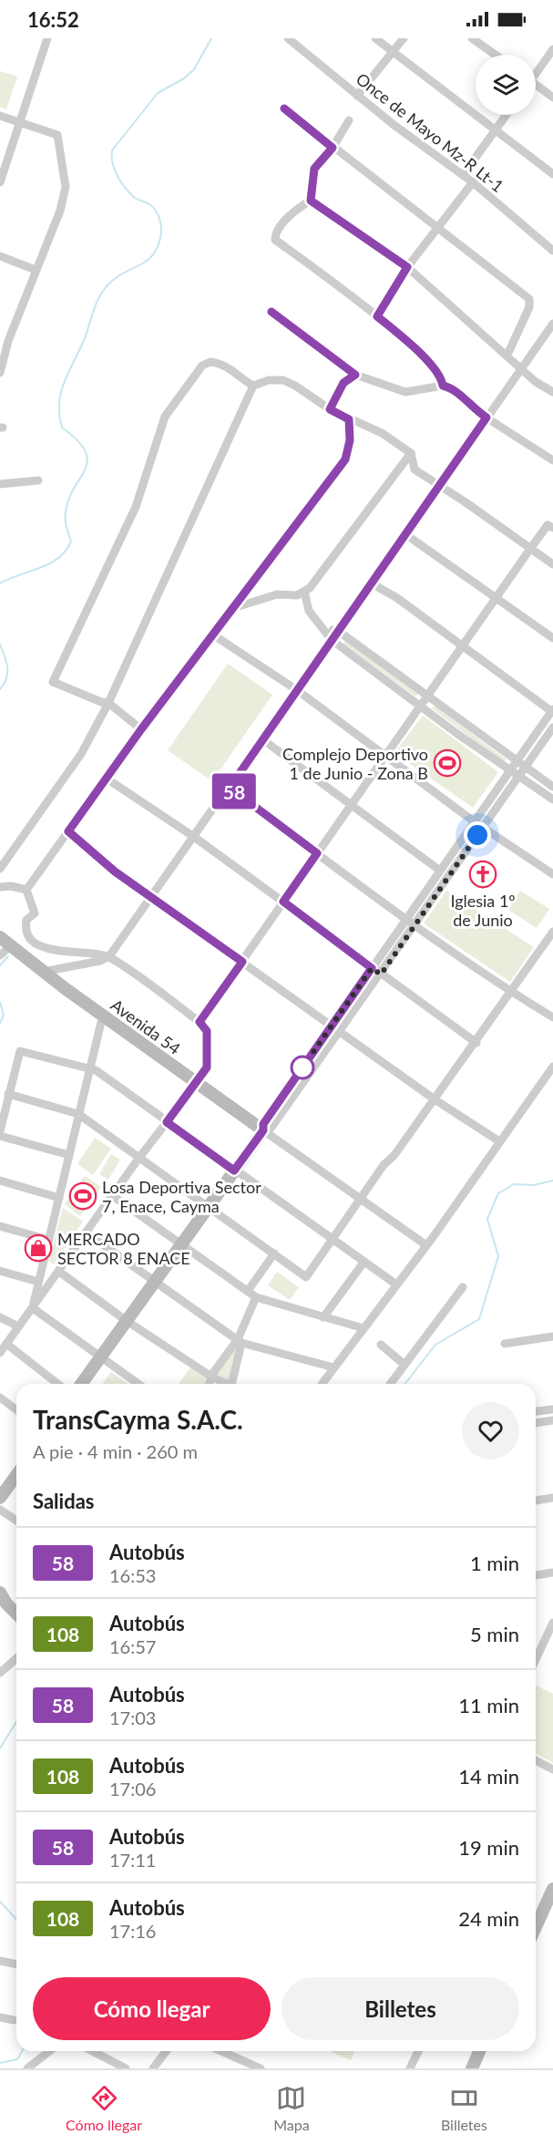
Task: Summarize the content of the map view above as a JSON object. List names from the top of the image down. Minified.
{"streets":{"street":["Once de Mayo Mz-R Lt-1","Avenida 54"]},"places":{"sports":["Complejo Deportivo 1 de Junio - Zona B","Losa Deportiva Sector 7, Enace, Cayma"],"church":["Iglesia 1º de Junio"],"shop":["MERCADO SECTOR 8 ENACE"]},"lines":["bus line 58"],"page":{"status":"16:52","on_map":"58","heading":[["TransCayma S.A.C.","A pie · 4 min · 260 m"],"Salidas"],"list":[{"mark":"58","name":"Autobús","note":"16:53","value":"1 min"},{"mark":"108","name":"Autobús","note":"16:57","value":"5 min"},{"mark":"58","name":"Autobús","note":"17:03","value":"11 min"},{"mark":"108","name":"Autobús","note":"17:06","value":"14 min"},{"mark":"58","name":"Autobús","note":"17:11","value":"19 min"},{"mark":"108","name":"Autobús","note":"17:16","value":"24 min"}],"buttons":["Cómo llegar","Billetes"],"tabs":["Cómo llegar","Mapa","Billetes"]}}
